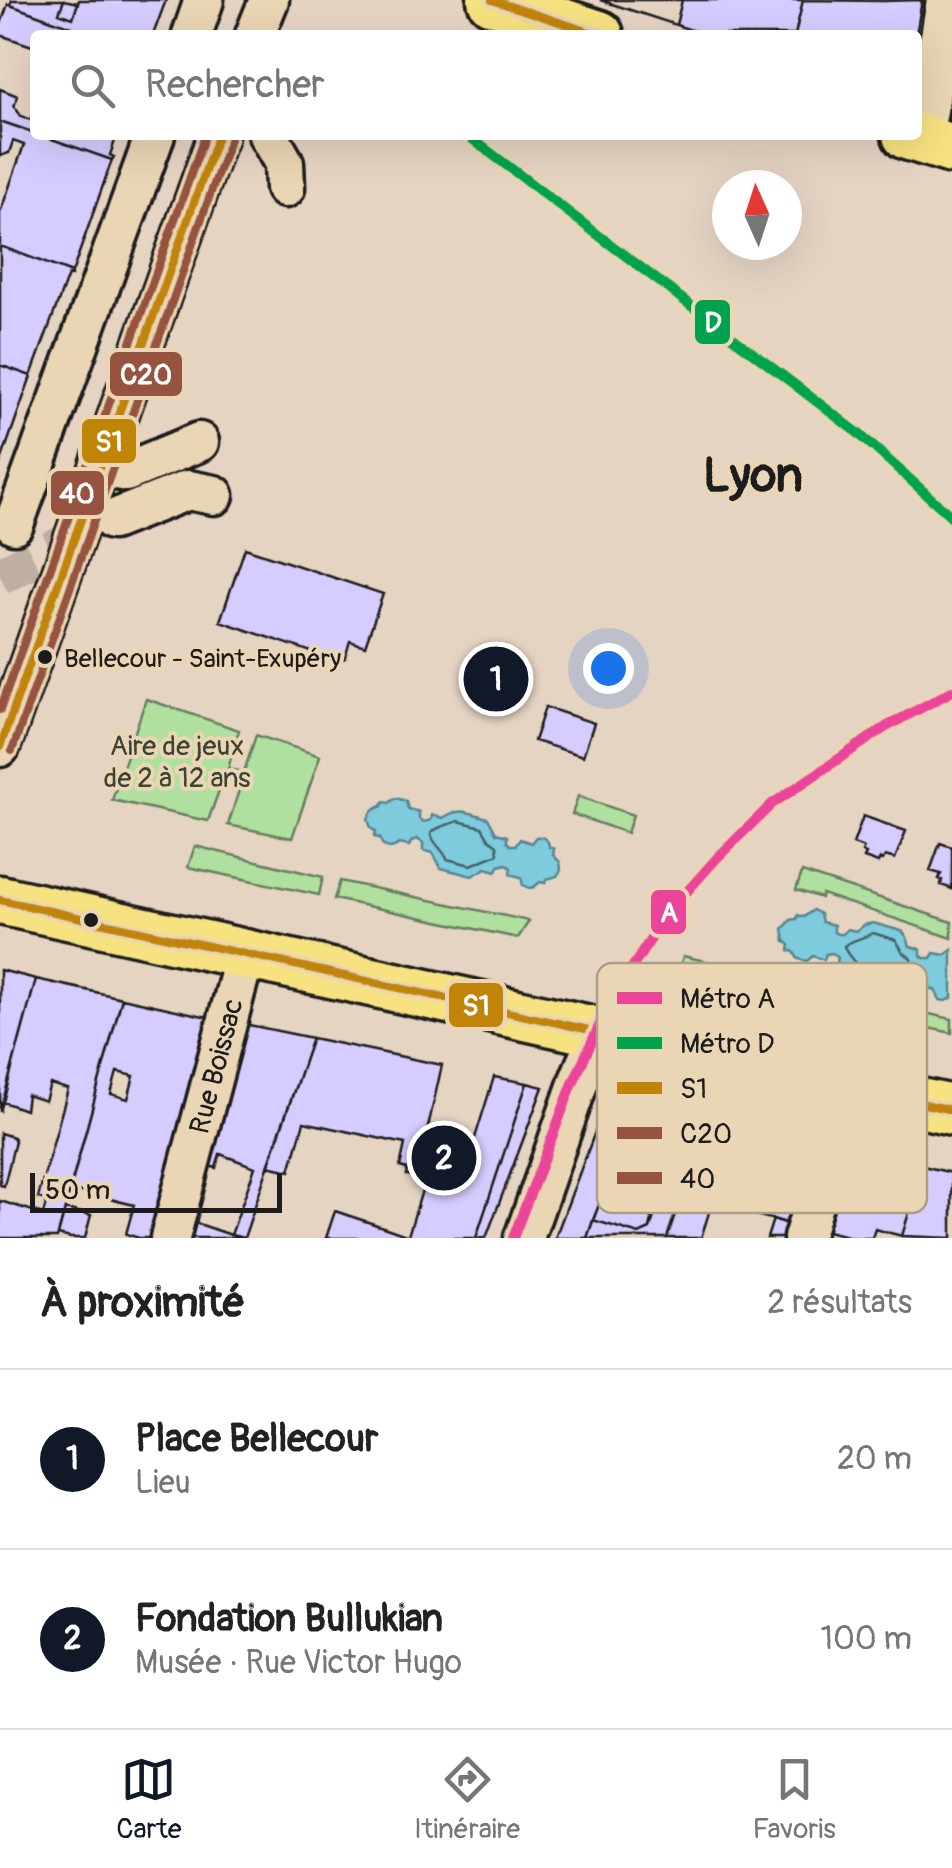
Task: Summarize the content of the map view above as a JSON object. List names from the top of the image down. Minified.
{"streets":{"street":["Rue Boissac"]},"districts":["Lyon"],"parks":["Aire de jeux de 2 à 12 ans"],"places":["Bellecour - Saint-Exupéry"],"lines":["transit line S1","metro line D","transit line C20","transit line 40","metro line A"],"legend":["Métro A","Métro D","S1","C20","40"],"scale_bar":"50 m","north":"top","page":{"search":"Rechercher","pins":["1","2"],"scale":"50 m","heading":["À proximité","2 résultats"],"list":[{"mark":"1","name":"Place Bellecour","note":"Lieu","value":"20 m"},{"mark":"2","name":"Fondation Bullukian","note":"Musée · Rue Victor Hugo","value":"100 m"}],"nav":["Carte","Itinéraire","Favoris"]}}
